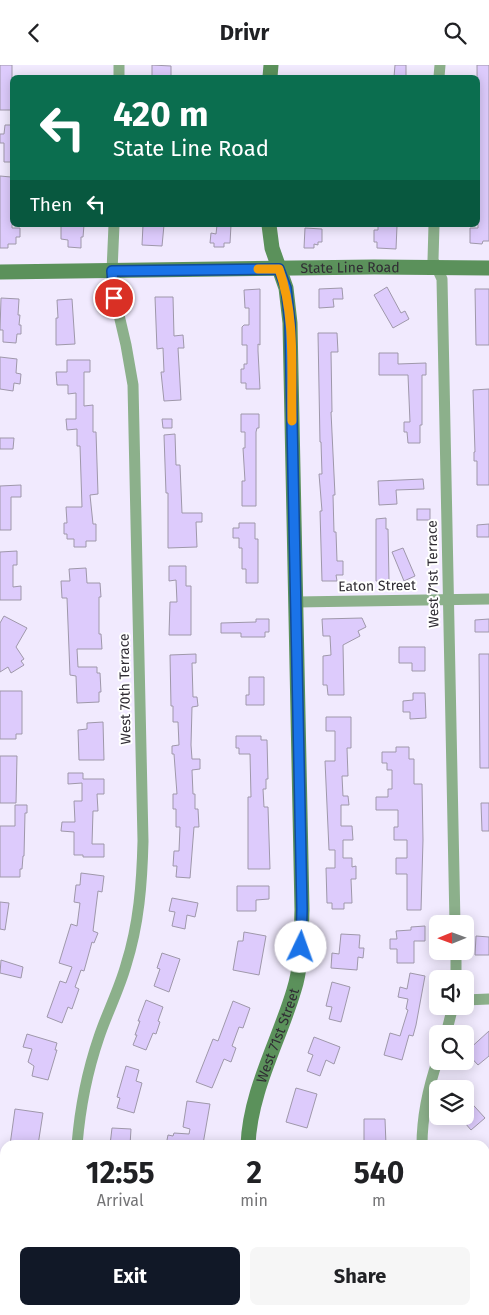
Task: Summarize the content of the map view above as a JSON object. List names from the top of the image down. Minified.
{"streets":{"street":["State Line Road","West 71st Terrace","Eaton Street","West 70th Terrace","West 71st Street"]},"crossings":[["State Line Road","West 71st Terrace"],["State Line Road","West 70th Terrace"],["State Line Road","West 71st Street"],["West 71st Terrace","Eaton Street"],["Eaton Street","West 71st Street"]],"north":"left","page":{"header":"Drivr","turn":["420 m","State Line Road"],"then":"Then","eta":["12:55","Arrival","2","min","540","m"],"buttons":["Exit","Share"]}}
